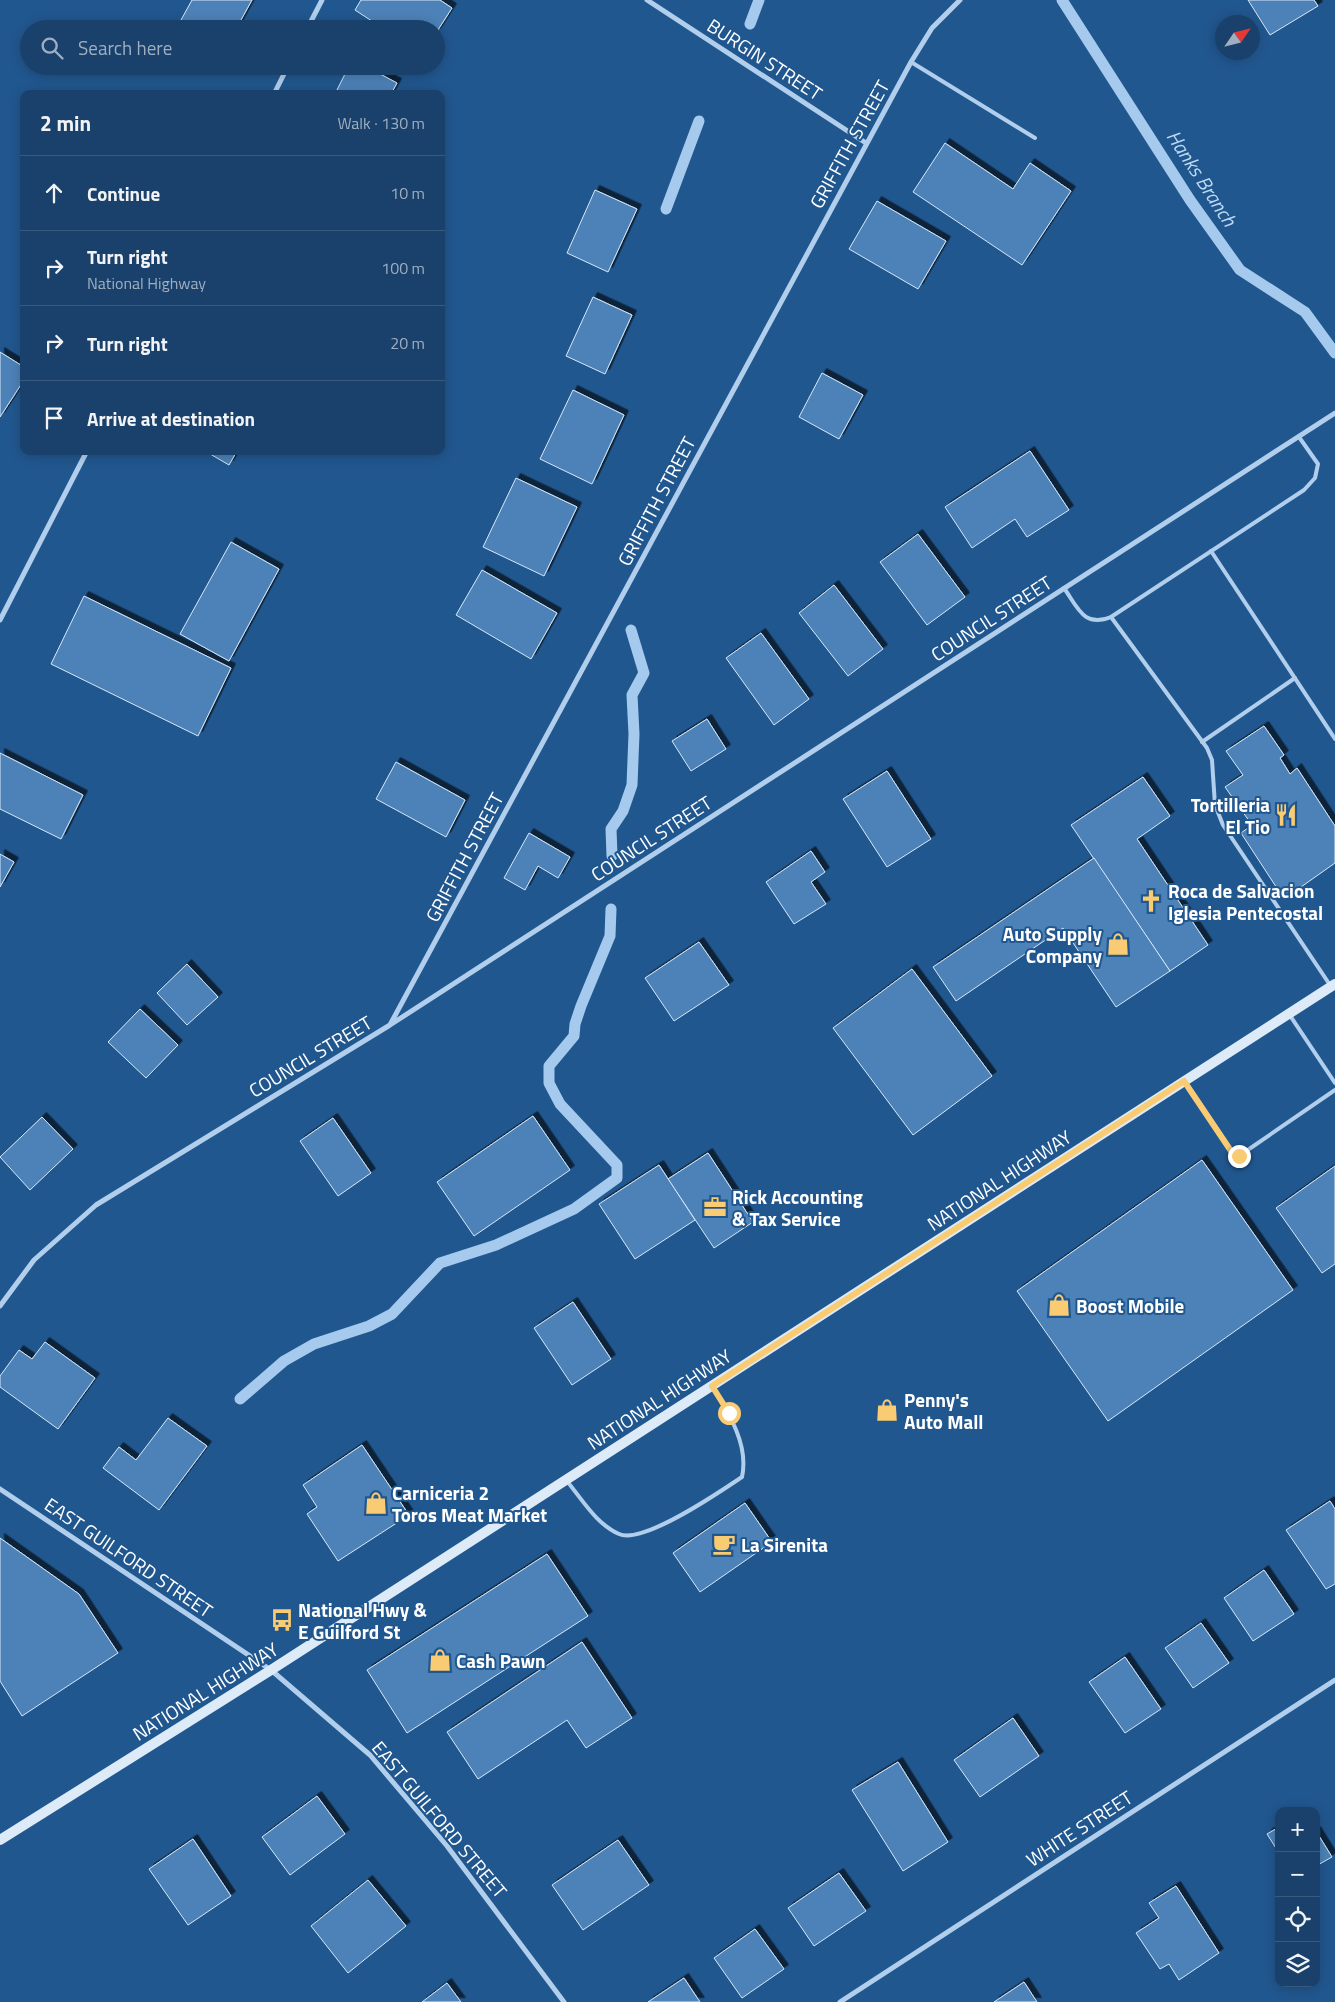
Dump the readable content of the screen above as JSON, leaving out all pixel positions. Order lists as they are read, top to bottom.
{
  "streets": {
    "main road": ["NATIONAL HIGHWAY"],
    "street": [
      "BURGIN STREET",
      "GRIFFITH STREET",
      "COUNCIL STREET",
      "EAST GUILFORD STREET",
      "WHITE STREET"
    ]
  },
  "crossings": [
    ["BURGIN STREET", "GRIFFITH STREET"],
    ["GRIFFITH STREET", "COUNCIL STREET"],
    ["NATIONAL HIGHWAY", "EAST GUILFORD STREET"]
  ],
  "water": ["Hanks Branch"],
  "places": {
    "restaurant": ["Tortilleria El Tio"],
    "church": ["Roca de Salvacion Iglesia Pentecostal"],
    "shop": [
      "Auto Supply Company",
      "Boost Mobile",
      "Penny's Auto Mall",
      "Carniceria 2 Toros Meat Market",
      "Cash Pawn"
    ],
    "office": ["Rick Accounting & Tax Service"],
    "cafe": ["La Sirenita"],
    "bus stop": ["National Hwy & E Guilford St"]
  },
  "north": "top right",
  "page": {
    "search": "Search here",
    "heading": ["2 min", "Walk · 130 m"],
    "list": [
      ["Continue", "10 m"],
      ["Turn right", "National Highway", "100 m"],
      ["Turn right", "20 m"],
      "Arrive at destination"
    ],
    "map_buttons": ["+", "−"]
  }
}
